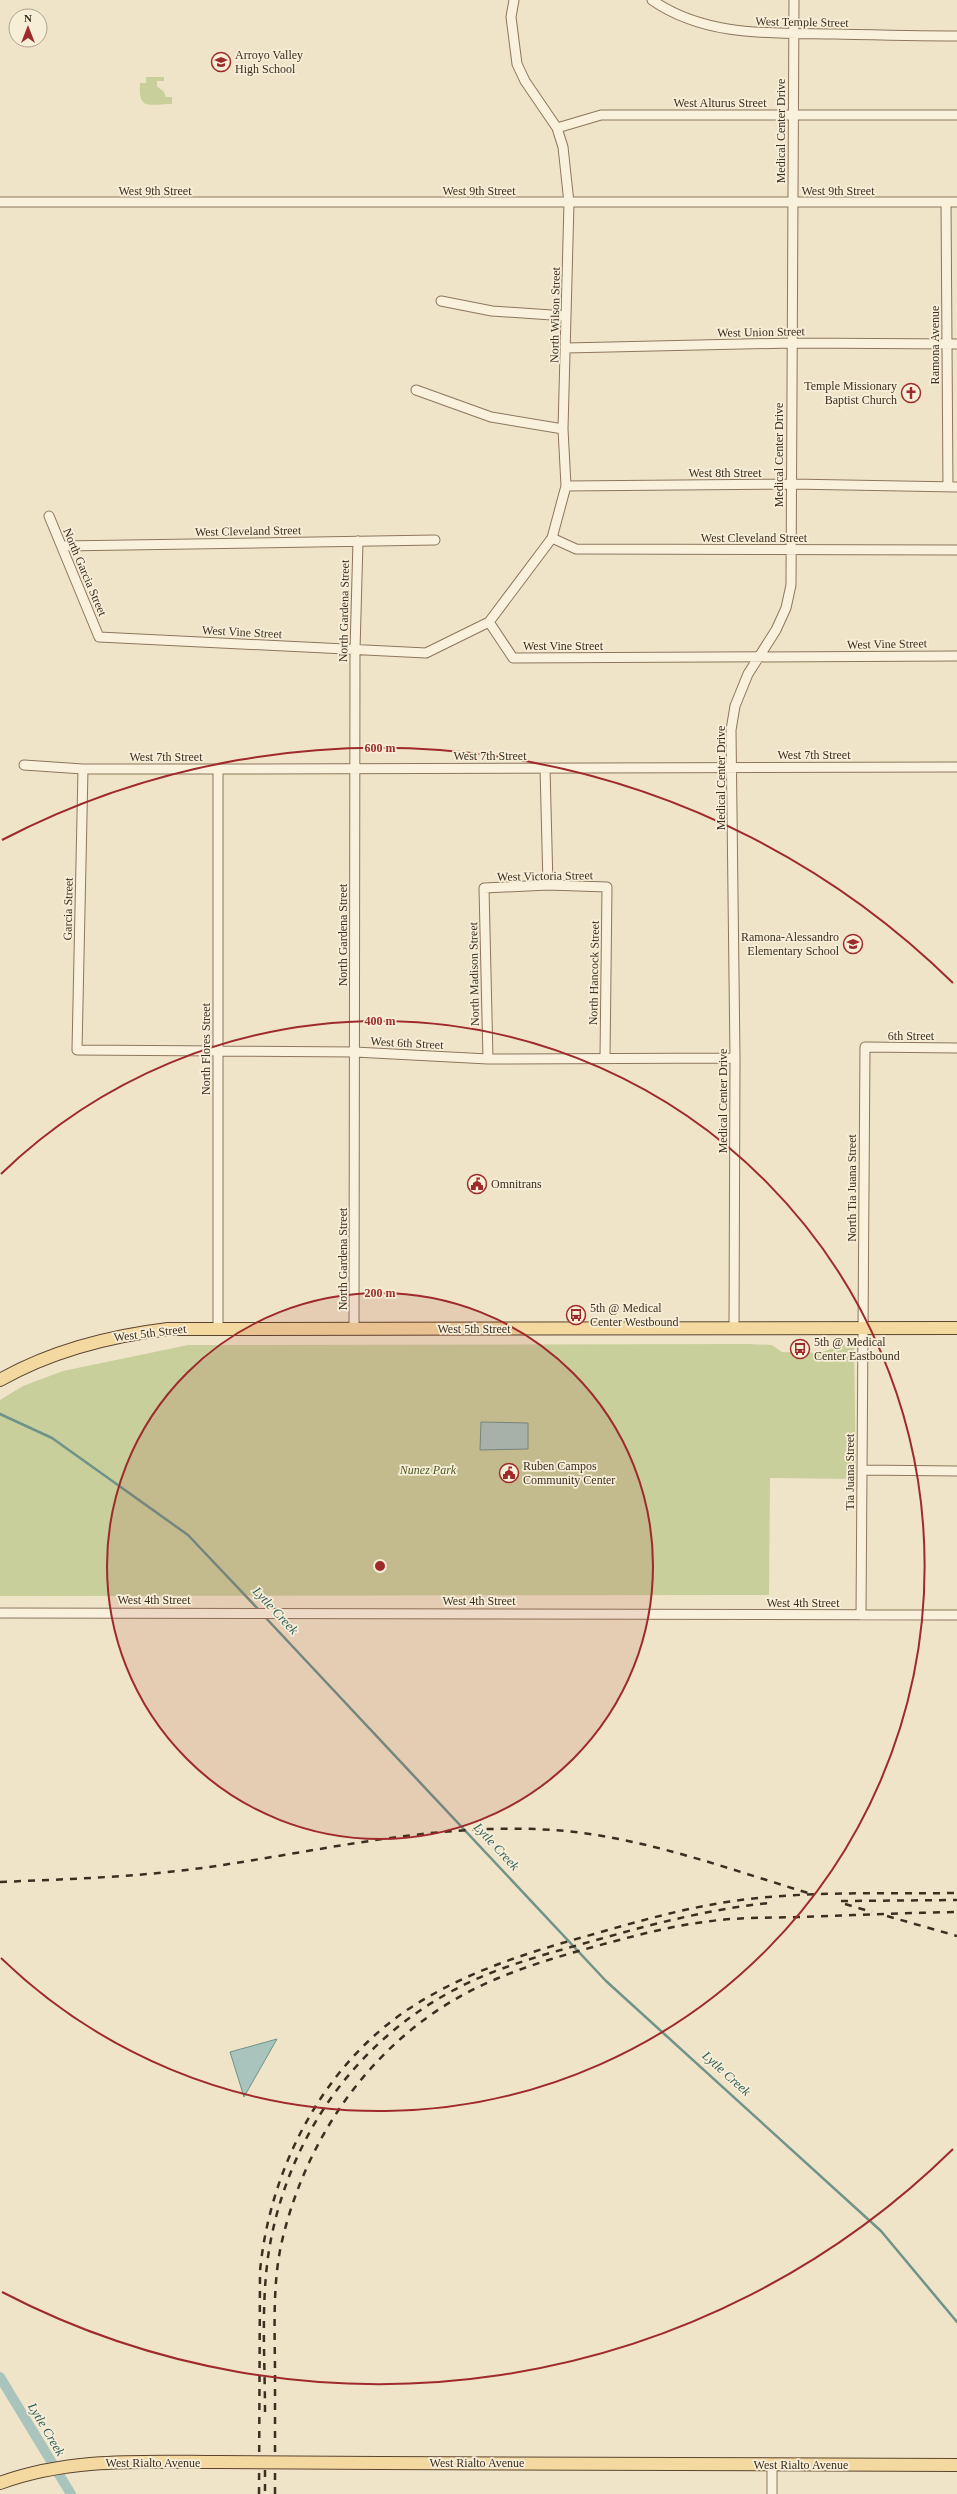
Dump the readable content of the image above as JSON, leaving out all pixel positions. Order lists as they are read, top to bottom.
{
  "streets": {
    "main road": ["West 5th Street", "West Rialto Avenue"],
    "street": [
      "West Temple Street",
      "West Alturus Street",
      "Medical Center Drive",
      "West 9th Street",
      "North Wilson Street",
      "West Union Street",
      "Ramona Avenue",
      "West 8th Street",
      "West Cleveland Street",
      "North Garcia Street",
      "North Gardena Street",
      "West Vine Street",
      "West 7th Street",
      "West Victoria Street",
      "Garcia Street",
      "North Hancock Street",
      "North Madison Street",
      "6th Street",
      "West 6th Street",
      "North Flores Street",
      "North Tia Juana Street",
      "Tia Juana Street",
      "West 4th Street"
    ]
  },
  "crossings": [
    ["West Temple Street", "Medical Center Drive"],
    ["West Alturus Street", "Medical Center Drive"],
    ["West Alturus Street", "North Wilson Street"],
    ["Medical Center Drive", "West 9th Street"],
    ["Medical Center Drive", "West Union Street"],
    ["Medical Center Drive", "West 8th Street"],
    ["Medical Center Drive", "West Cleveland Street"],
    ["Medical Center Drive", "West Vine Street"],
    ["Medical Center Drive", "West 7th Street"],
    ["Medical Center Drive", "West 6th Street"],
    ["Medical Center Drive", "West 5th Street"],
    ["West 9th Street", "North Wilson Street"],
    ["West 9th Street", "Ramona Avenue"],
    ["North Wilson Street", "West Union Street"],
    ["North Wilson Street", "West 8th Street"],
    ["North Wilson Street", "West Cleveland Street"],
    ["North Wilson Street", "West Vine Street"],
    ["West Union Street", "Ramona Avenue"],
    ["Ramona Avenue", "West 8th Street"],
    ["West Cleveland Street", "North Garcia Street"],
    ["West Cleveland Street", "North Gardena Street"],
    ["North Garcia Street", "West Vine Street"],
    ["North Gardena Street", "West Vine Street"],
    ["North Gardena Street", "West 7th Street"],
    ["North Gardena Street", "West 6th Street"],
    ["North Gardena Street", "West 5th Street"],
    ["West 7th Street", "Garcia Street"],
    ["West 7th Street", "North Flores Street"],
    ["West Victoria Street", "North Hancock Street"],
    ["West Victoria Street", "North Madison Street"],
    ["Garcia Street", "West 6th Street"],
    ["North Hancock Street", "West 6th Street"],
    ["North Madison Street", "West 6th Street"],
    ["6th Street", "North Tia Juana Street"],
    ["West 6th Street", "North Flores Street"],
    ["North Flores Street", "West 5th Street"],
    ["North Tia Juana Street", "West 5th Street"],
    ["North Tia Juana Street", "Tia Juana Street"],
    ["West 5th Street", "Tia Juana Street"],
    ["Tia Juana Street", "West 4th Street"]
  ],
  "water": ["Lytle Creek"],
  "parks": ["Nunez Park"],
  "places": {
    "school or university": ["Arroyo Valley High School", "Ramona-Alessandro Elementary School"],
    "church": ["Temple Missionary Baptist Church"],
    "public building": ["Omnitrans", "Ruben Campos Community Center"],
    "bus stop": ["5th @ Medical Center Westbound", "5th @ Medical Center Eastbound"]
  },
  "north": "top",
  "rings": ["600 m", "400 m", "200 m"]
}
